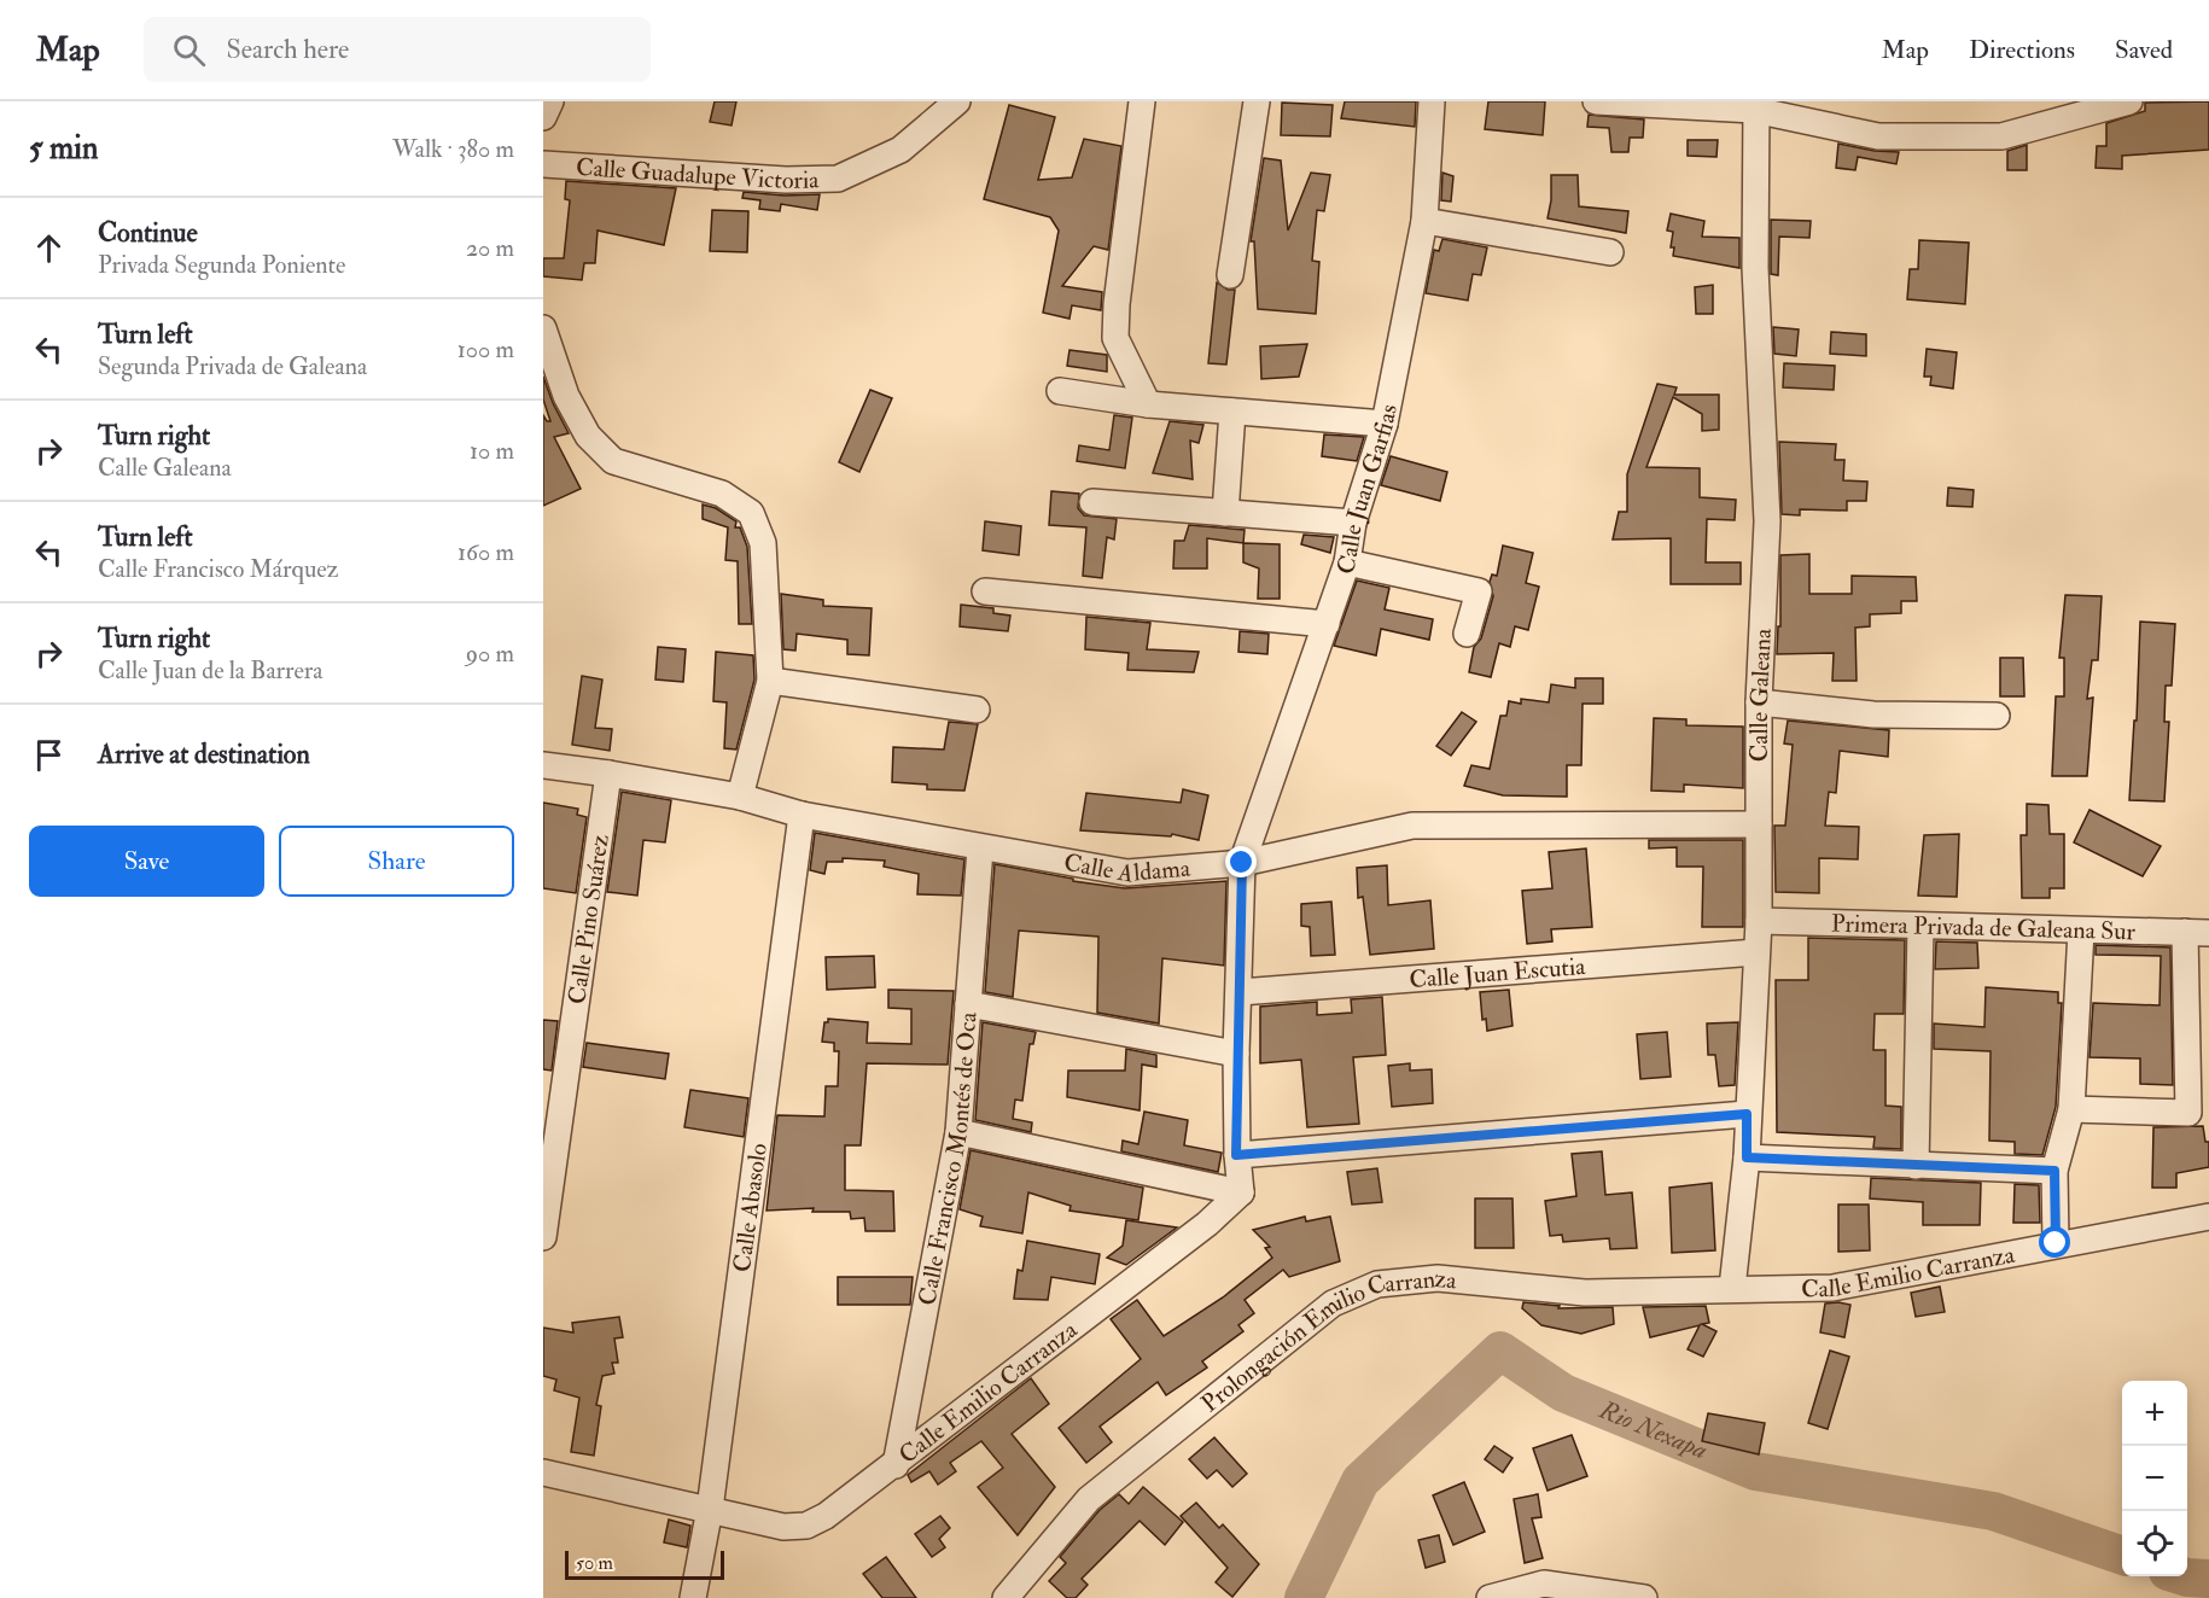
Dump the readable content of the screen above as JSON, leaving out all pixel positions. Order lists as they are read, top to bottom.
{
  "streets": {
    "street": [
      "Calle Guadalupe Victoria",
      "Calle Juan Garfias",
      "Calle Galeana",
      "Calle Aldama",
      "Calle Pino Suárez",
      "Primera Privada de Galeana Sur",
      "Calle Juan Escutia",
      "Calle Francisco Montés de Oca",
      "Calle Abasolo",
      "Calle Emilio Carranza",
      "Prolongación Emilio Carranza"
    ]
  },
  "crossings": [
    ["Calle Juan Garfias", "Calle Aldama"],
    ["Calle Juan Garfias", "Calle Juan Escutia"],
    ["Calle Juan Garfias", "Calle Emilio Carranza"],
    ["Calle Galeana", "Calle Aldama"],
    ["Calle Galeana", "Primera Privada de Galeana Sur"],
    ["Calle Galeana", "Calle Juan Escutia"],
    ["Calle Galeana", "Calle Emilio Carranza"],
    ["Calle Galeana", "Prolongación Emilio Carranza"],
    ["Calle Aldama", "Calle Pino Suárez"],
    ["Calle Aldama", "Calle Francisco Montés de Oca"],
    ["Calle Aldama", "Calle Abasolo"],
    ["Calle Francisco Montés de Oca", "Calle Emilio Carranza"],
    ["Calle Abasolo", "Calle Emilio Carranza"],
    ["Calle Emilio Carranza", "Prolongación Emilio Carranza"]
  ],
  "water": ["Rio Nexapa"],
  "scale_bar": "50 m",
  "page": {
    "header": "Map",
    "search": "Search here",
    "nav": ["Map", "Directions", "Saved"],
    "heading": ["5 min", "Walk · 380 m"],
    "list": [
      ["Continue", "Privada Segunda Poniente", "20 m"],
      ["Turn left", "Segunda Privada de Galeana", "100 m"],
      ["Turn right", "Calle Galeana", "10 m"],
      ["Turn left", "Calle Francisco Márquez", "160 m"],
      ["Turn right", "Calle Juan de la Barrera", "90 m"],
      "Arrive at destination"
    ],
    "buttons": ["Save", "Share"],
    "map_buttons": ["+", "−"],
    "scale": "50 m"
  }
}
